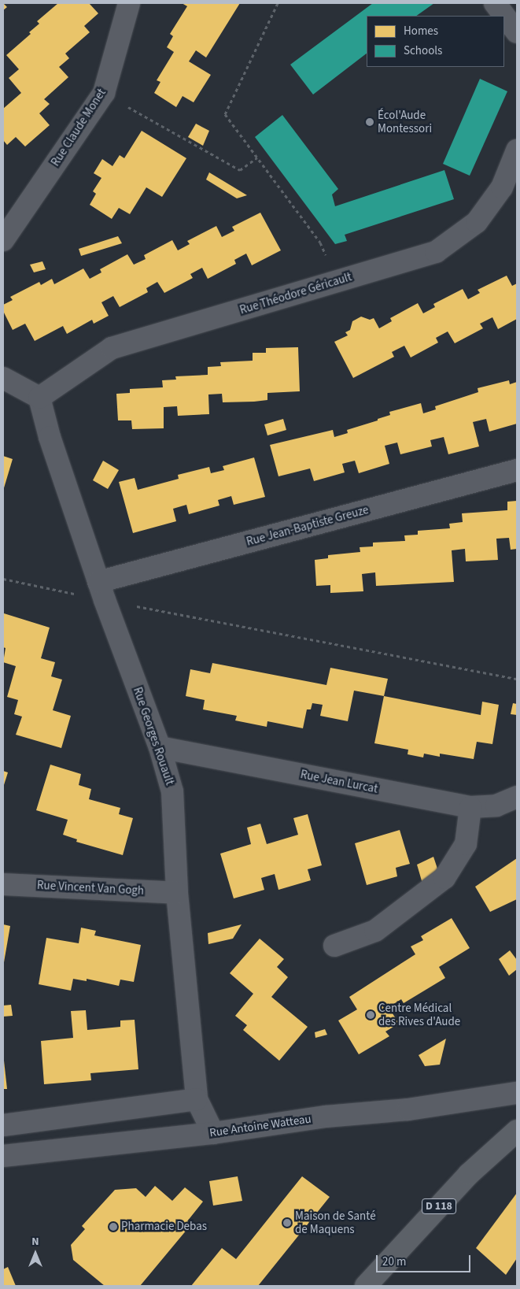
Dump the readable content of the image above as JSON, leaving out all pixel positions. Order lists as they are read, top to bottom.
{
  "streets": {
    "main road": ["D 118"],
    "street": [
      "Rue Claude Monet",
      "Rue Théodore Géricault",
      "Rue Jean-Baptiste Greuze",
      "Rue Georges Rouault",
      "Rue Jean Lurcat",
      "Rue Vincent Van Gogh",
      "Rue Antoine Watteau"
    ]
  },
  "crossings": [
    ["Rue Théodore Géricault", "Rue Georges Rouault"],
    ["Rue Jean-Baptiste Greuze", "Rue Georges Rouault"],
    ["Rue Georges Rouault", "Rue Jean Lurcat"],
    ["Rue Georges Rouault", "Rue Vincent Van Gogh"],
    ["Rue Georges Rouault", "Rue Antoine Watteau"]
  ],
  "places": [
    "Écol'Aude Montessori",
    "Centre Médical des Rives d'Aude",
    "Maison de Santé de Maquens",
    "Pharmacie Debas"
  ],
  "legend": ["Homes", "Schools"],
  "scale_bar": "20 m",
  "north": "top"
}
